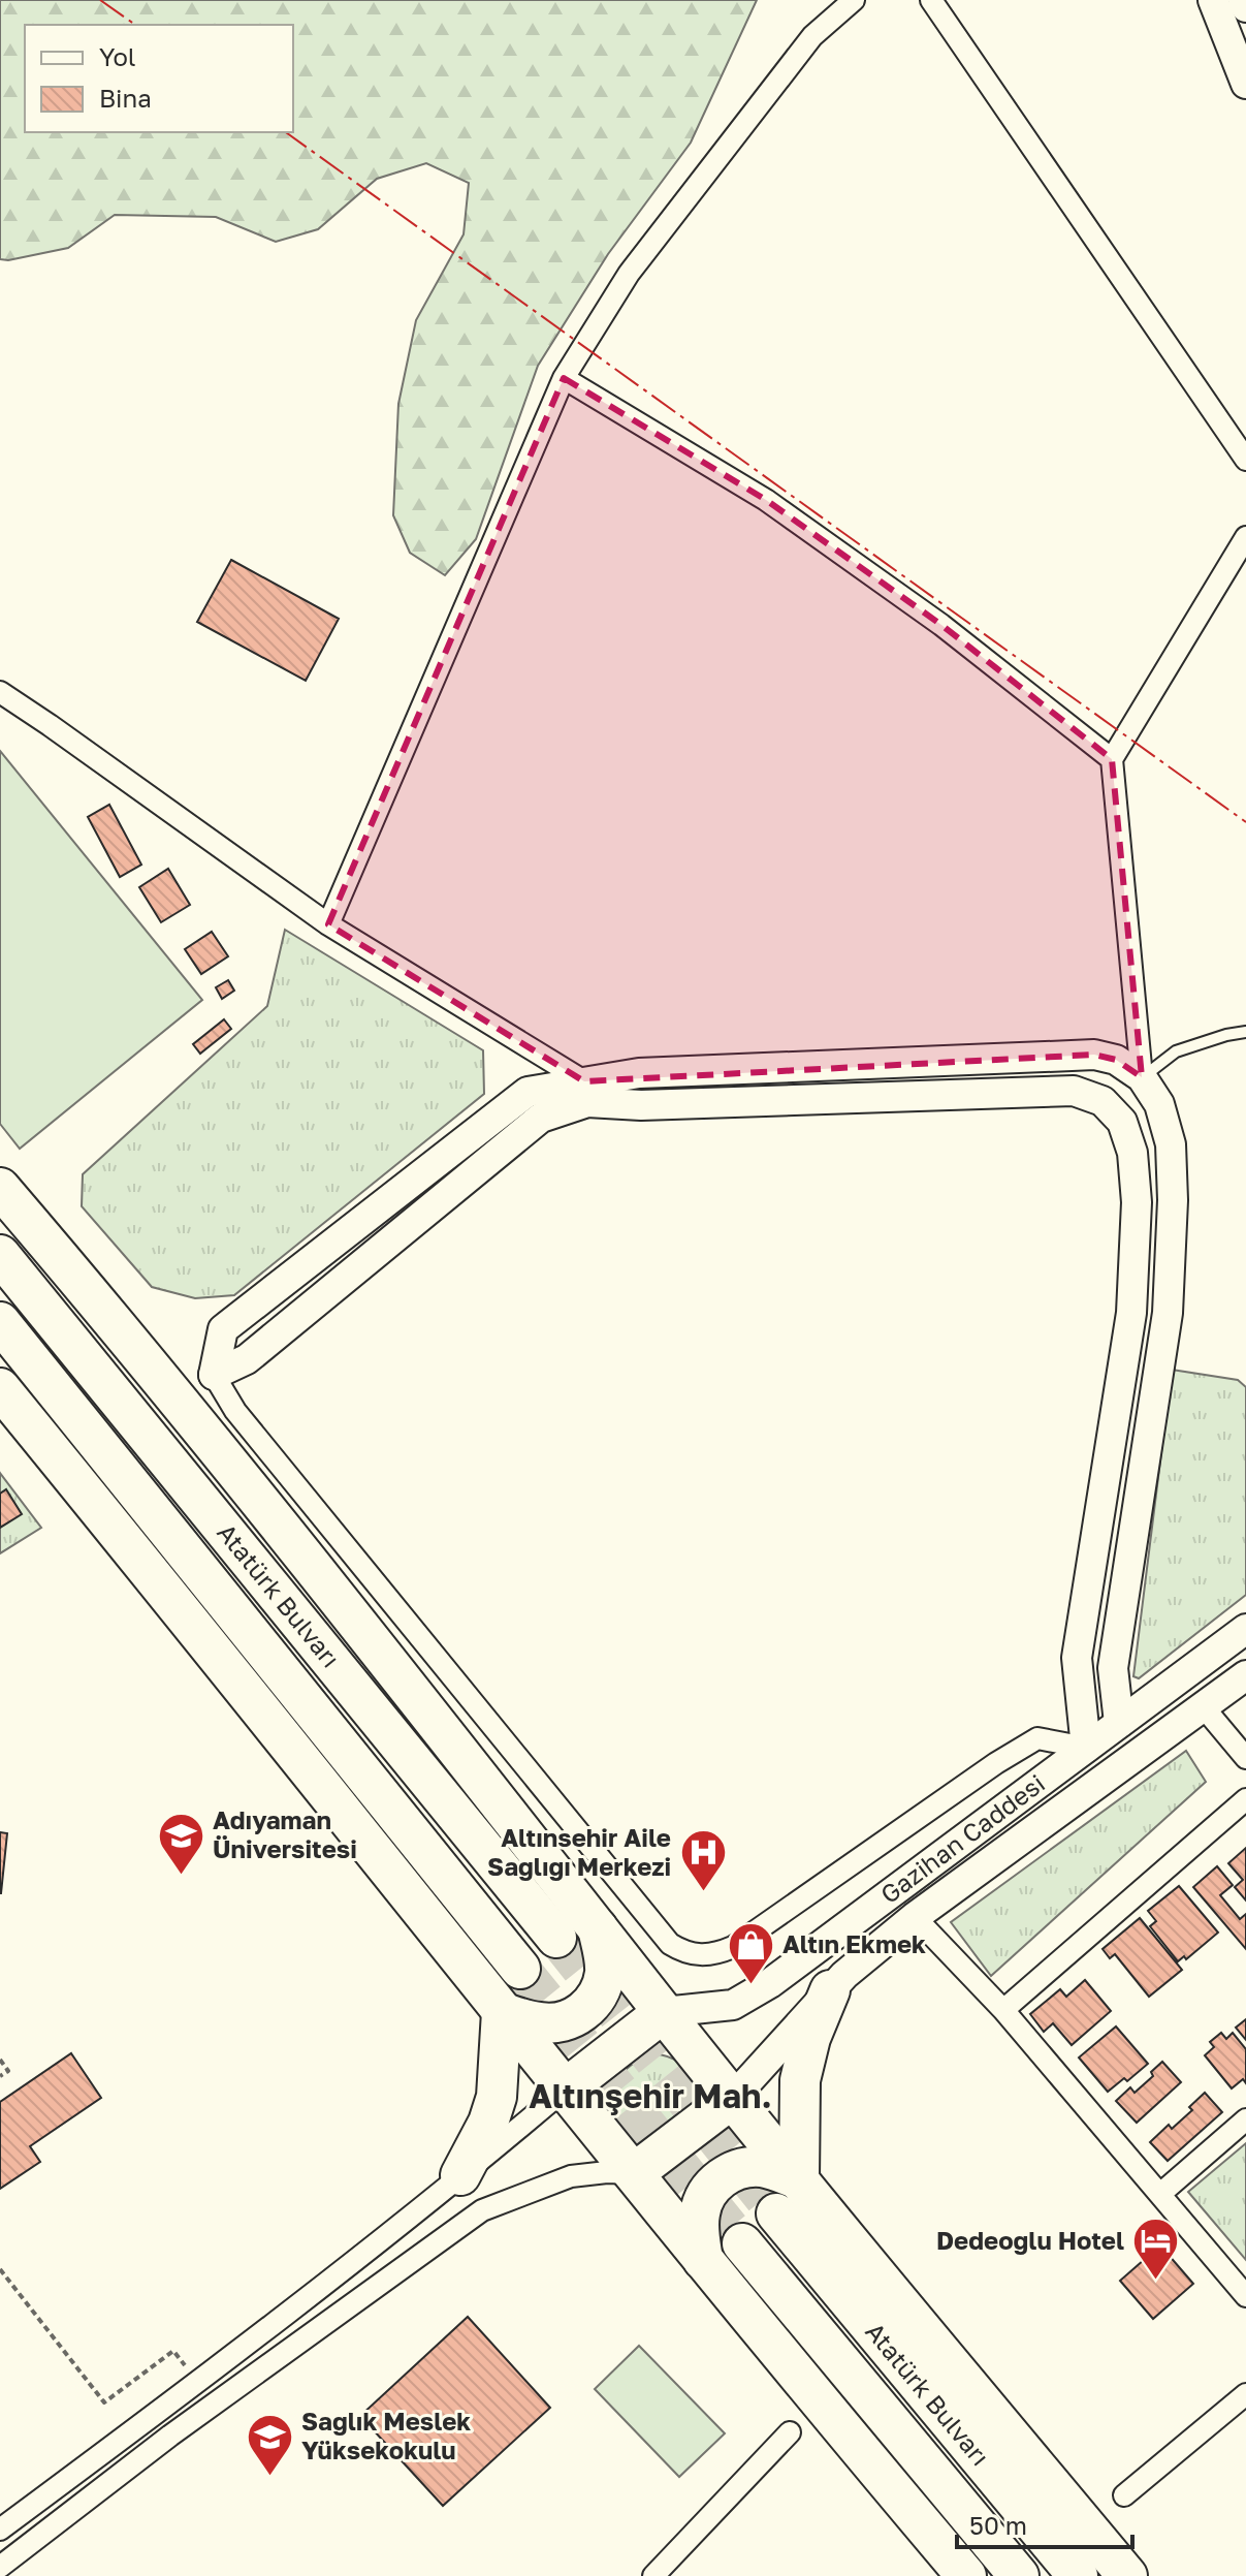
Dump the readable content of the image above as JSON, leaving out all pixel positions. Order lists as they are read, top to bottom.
{
  "streets": {
    "highway": ["Atatürk Bulvarı"],
    "street": ["Gazihan Caddesi"]
  },
  "districts": ["Altınşehir Mah."],
  "places": {
    "school or university": ["Adıyaman Üniversitesi", "Sağlık Meslek Yüksekokulu"],
    "hospital": ["Altınsehir Aile Saglıgı Merkezi"],
    "shop": ["Altın Ekmek"],
    "hotel": ["Dedeoğlu Hotel"]
  },
  "legend": ["Yol", "Bina"],
  "scale_bar": "50 m"
}
